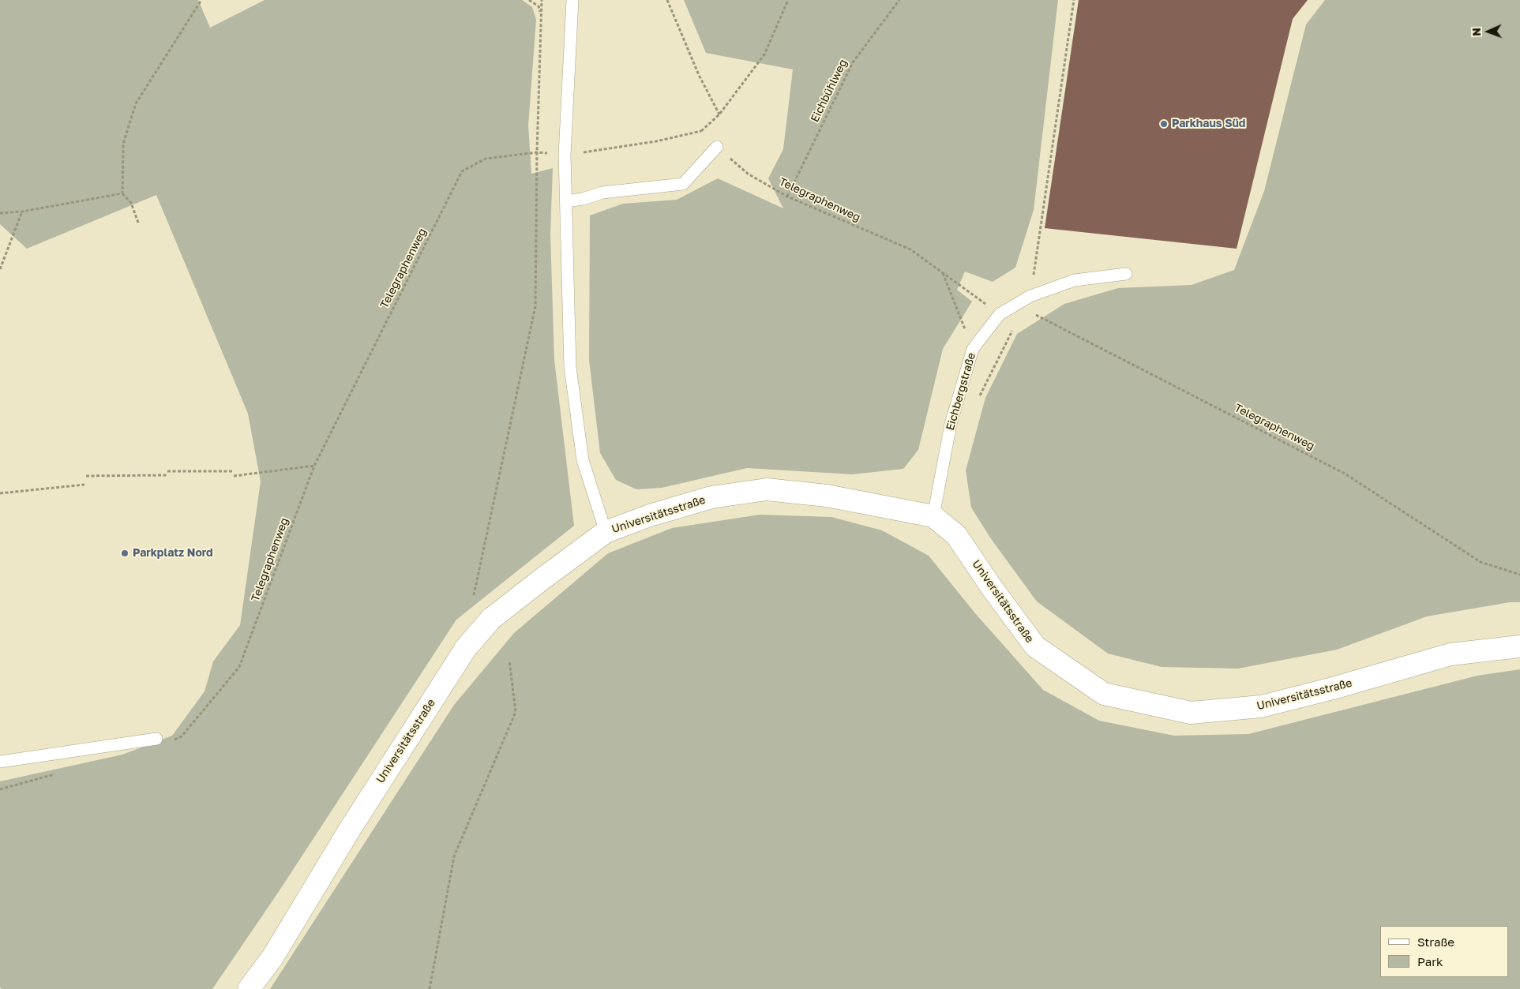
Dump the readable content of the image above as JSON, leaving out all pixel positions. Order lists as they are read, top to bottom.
{
  "streets": {
    "street": ["Universitätsstraße"],
    "lane": ["Eichbergstraße"],
    "path": ["Eichbühlweg", "Telegraphenweg"]
  },
  "crossings": [
    ["Eichbühlweg", "Telegraphenweg"],
    ["Telegraphenweg", "Eichbergstraße"],
    ["Telegraphenweg", "Universitätsstraße"],
    ["Eichbergstraße", "Universitätsstraße"]
  ],
  "places": ["Parkhaus Süd", "Parkplatz Nord"],
  "legend": ["Straße", "Park"],
  "north": "left"
}
